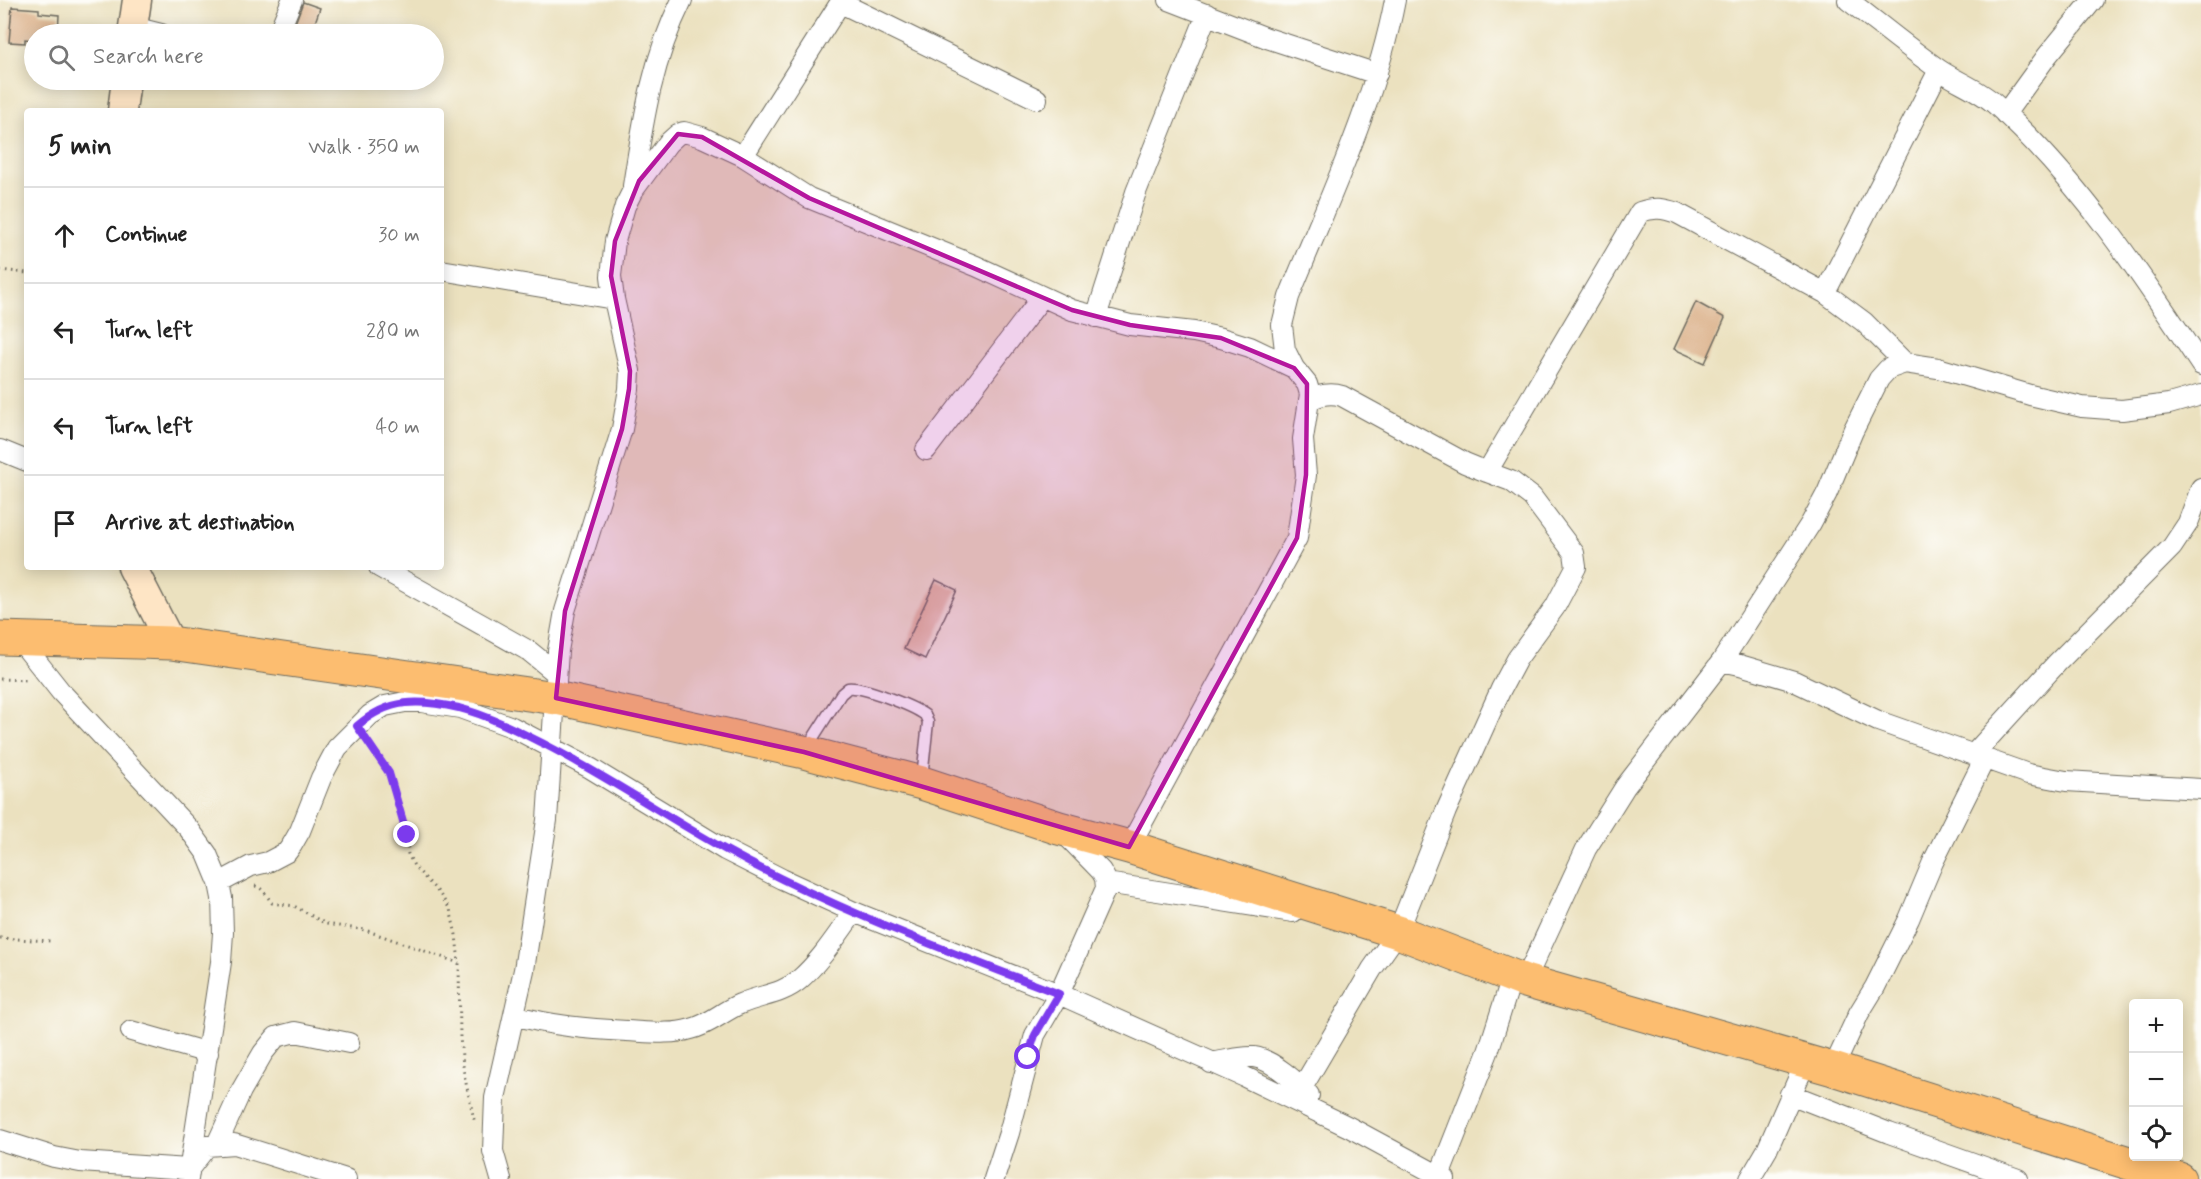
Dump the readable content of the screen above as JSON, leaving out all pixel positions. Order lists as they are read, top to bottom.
{
  "page": {
    "search": "Search here",
    "heading": ["5 min", "Walk · 350 m"],
    "list": [
      ["Continue", "30 m"],
      ["Turn left", "280 m"],
      ["Turn left", "40 m"],
      "Arrive at destination"
    ],
    "map_buttons": ["+", "−"]
  }
}
